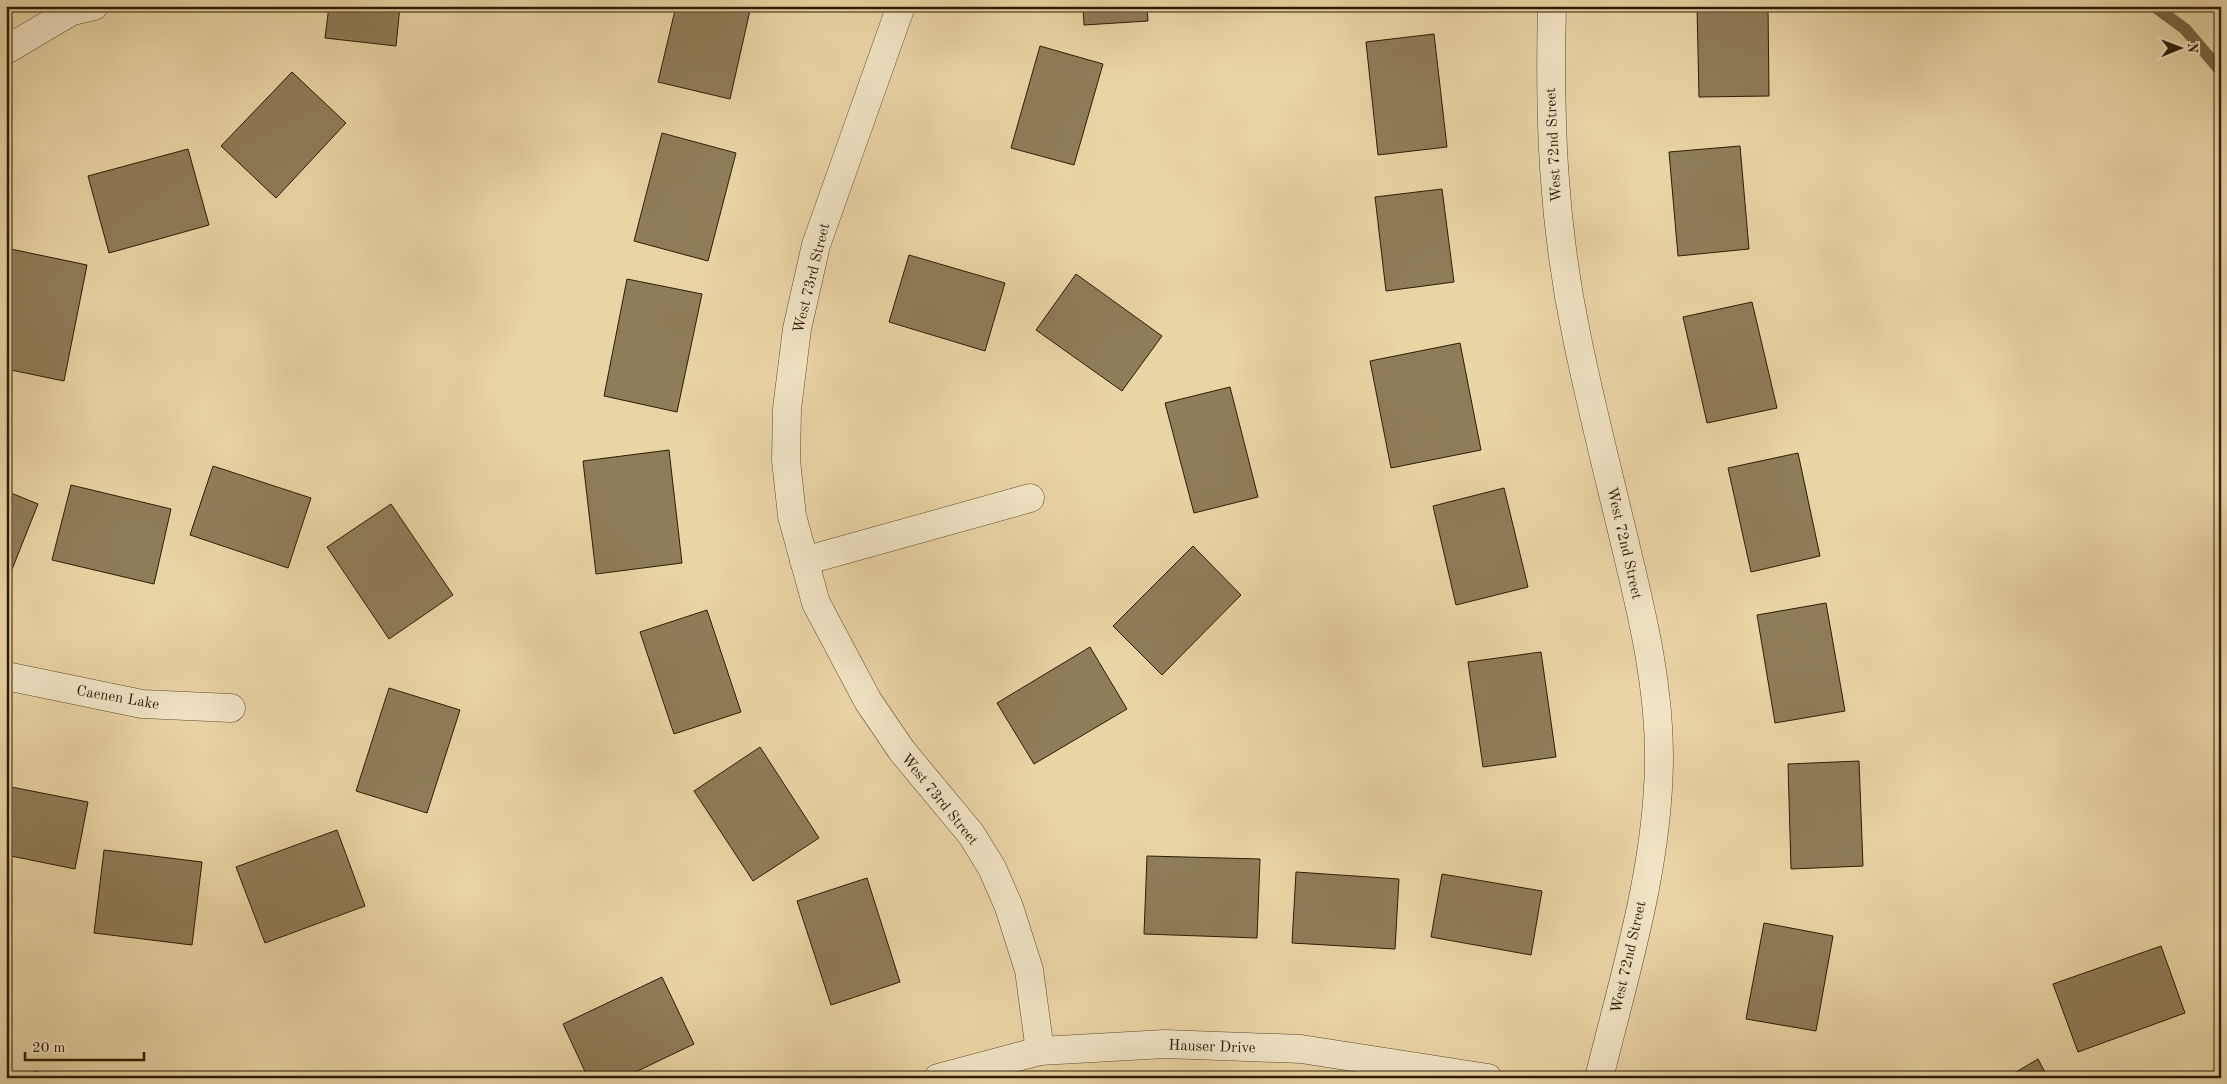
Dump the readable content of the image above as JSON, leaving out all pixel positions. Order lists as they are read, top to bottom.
{
  "streets": {
    "street": [
      "West 72nd Street",
      "West 73rd Street",
      "Caenen Lake",
      "Hauser Drive"
    ]
  },
  "crossings": [
    ["West 73rd Street", "Hauser Drive"]
  ],
  "scale_bar": "20 m",
  "north": "right"
}
